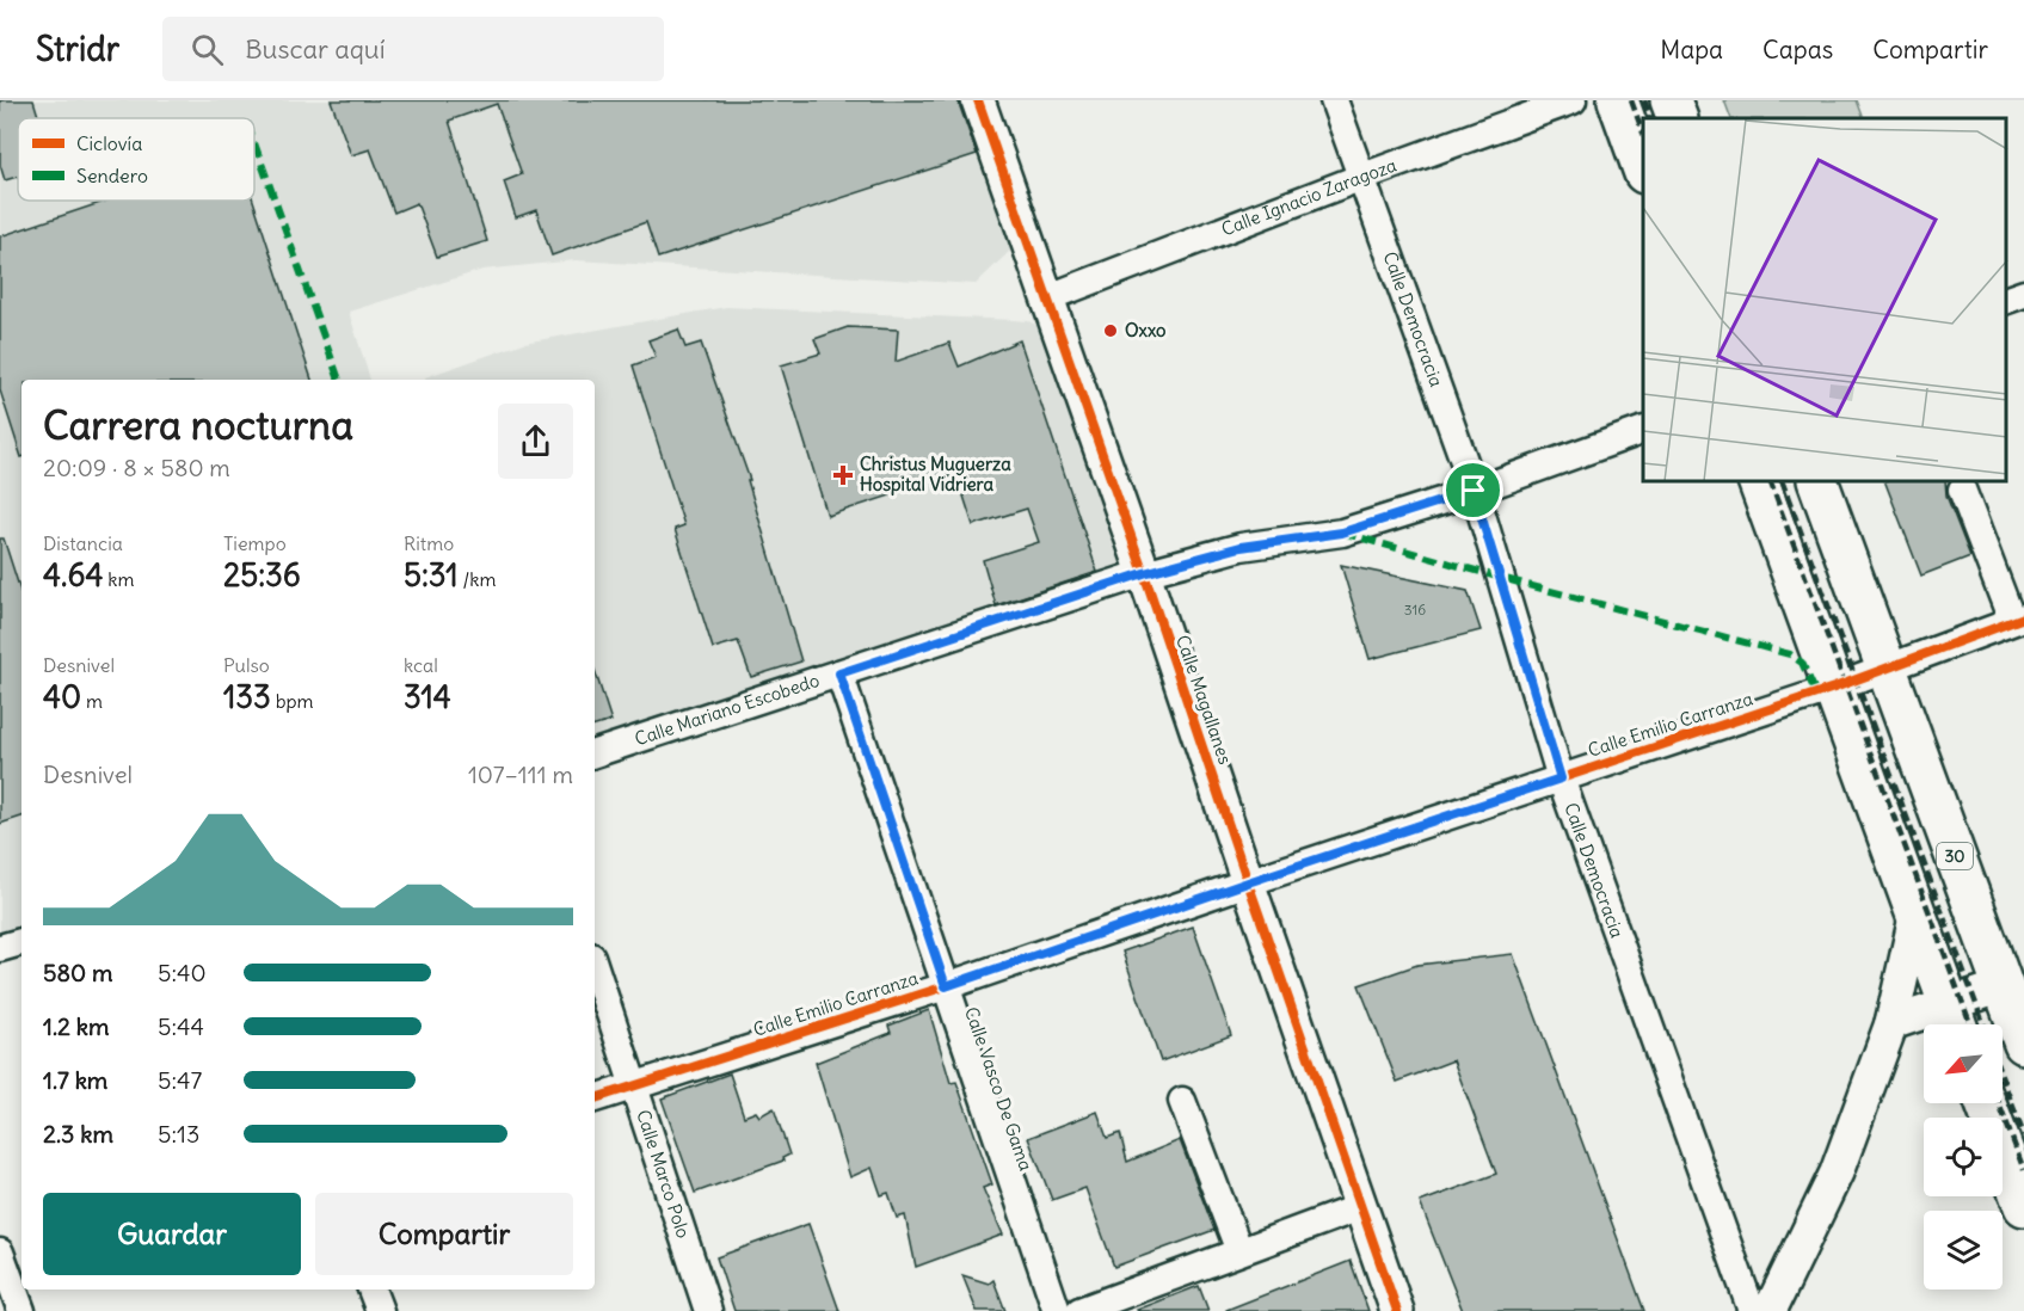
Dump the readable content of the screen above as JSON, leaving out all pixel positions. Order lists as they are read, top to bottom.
{
  "streets": {
    "main road": ["30"],
    "street": [
      "Calle Ignacio Zaragoza",
      "Calle Democracia",
      "Calle Magallanes",
      "Calle Mariano Escobedo",
      "Calle Emilio Carranza",
      "Calle Vasco De Gama",
      "Calle Marco Polo"
    ]
  },
  "crossings": [
    ["Calle Ignacio Zaragoza", "Calle Democracia"],
    ["Calle Ignacio Zaragoza", "Calle Magallanes"],
    ["Calle Democracia", "Calle Mariano Escobedo"],
    ["Calle Democracia", "Calle Emilio Carranza"],
    ["Calle Magallanes", "Calle Mariano Escobedo"],
    ["Calle Magallanes", "Calle Emilio Carranza"],
    ["Calle Mariano Escobedo", "Calle Vasco De Gama"],
    ["Calle Emilio Carranza", "30"],
    ["Calle Emilio Carranza", "Calle Vasco De Gama"],
    ["Calle Emilio Carranza", "Calle Marco Polo"]
  ],
  "places": {
    "other": ["Oxxo"],
    "health": ["Christus Muguerza Hospital Vidriera"]
  },
  "house_numbers": ["316"],
  "legend": ["Ciclovía", "Sendero"],
  "north": "bottom left",
  "page": {
    "header": "Stridr",
    "search": "Buscar aquí",
    "nav": ["Mapa", "Capas", "Compartir"],
    "heading": ["Carrera nocturna", "20:09 · 8 × 580 m"],
    "stats": [
      ["Distancia", "4.64 km"],
      ["Tiempo", "25:36"],
      ["Ritmo", "5:31 /km"],
      ["Desnivel", "40 m"],
      ["Pulso", "133 bpm"],
      ["kcal", "314"]
    ],
    "chart": ["Desnivel", "107–111 m"],
    "list": [
      {
        "name": "580 m",
        "note": "5:40"
      },
      {
        "name": "1.2 km",
        "note": "5:44"
      },
      {
        "name": "1.7 km",
        "note": "5:47"
      },
      {
        "name": "2.3 km",
        "note": "5:13"
      }
    ],
    "buttons": ["Guardar", "Compartir"]
  }
}
